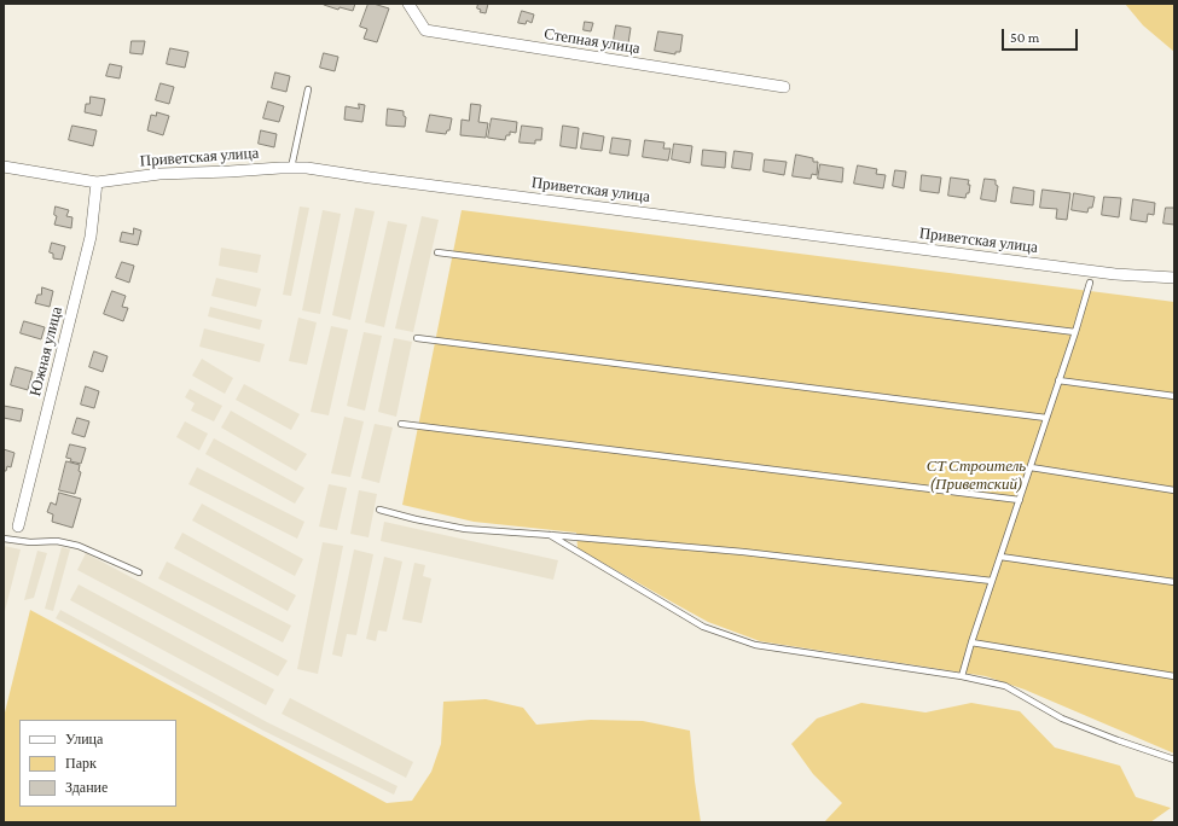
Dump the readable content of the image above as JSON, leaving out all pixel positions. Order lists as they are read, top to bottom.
{
  "streets": {
    "street": ["Степная улица", "Приветская улица", "Южная улица"]
  },
  "crossings": [
    ["Приветская улица", "Южная улица"]
  ],
  "parks": ["СТ Строитель (Приветский)"],
  "legend": ["Улица", "Парк", "Здание"],
  "scale_bar": "50 m"
}
